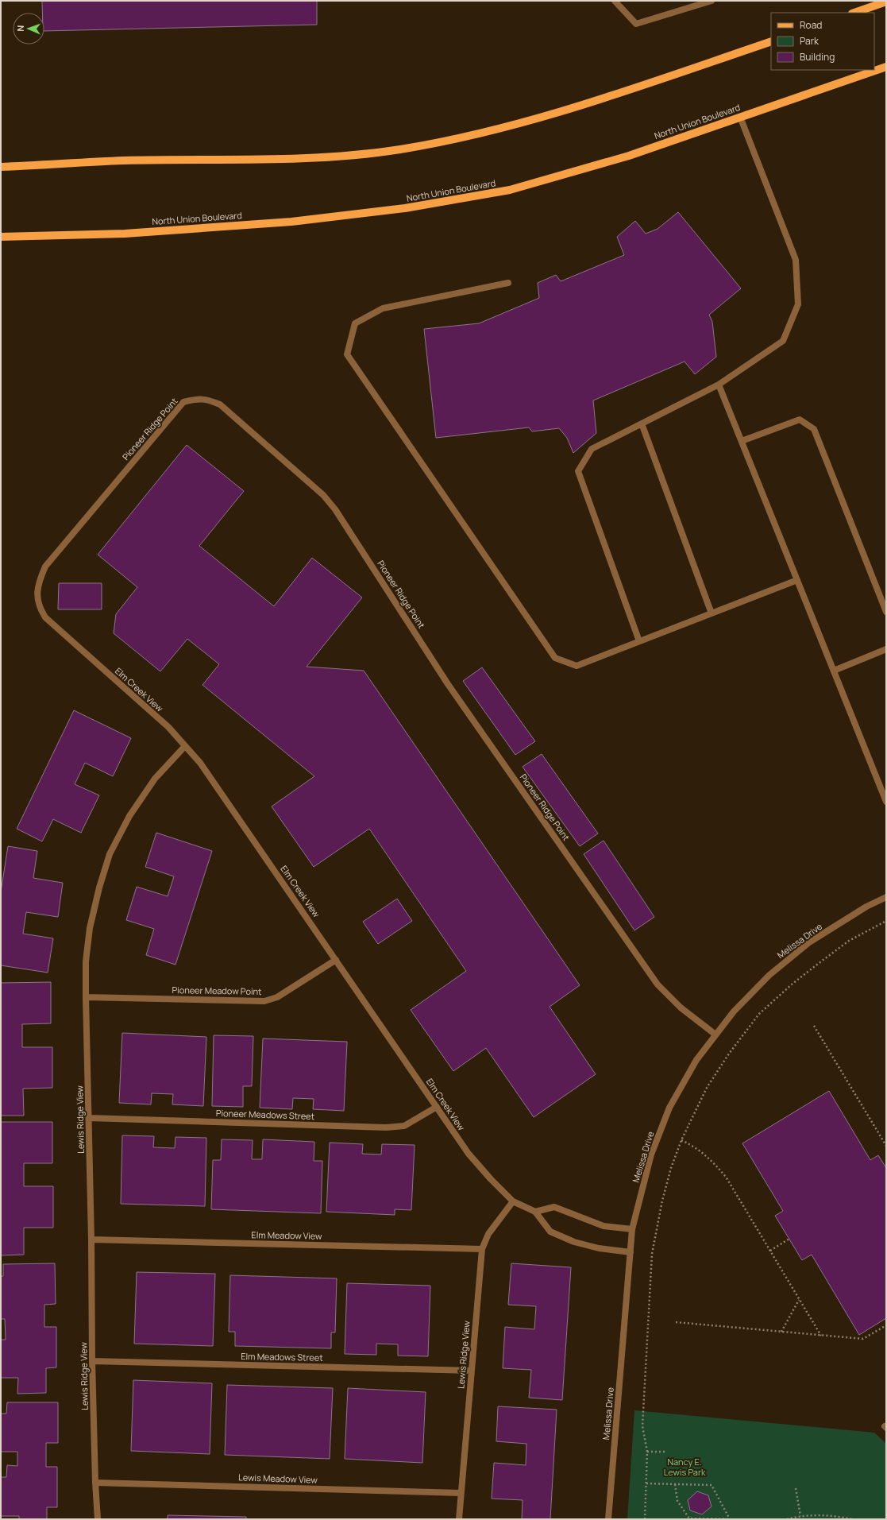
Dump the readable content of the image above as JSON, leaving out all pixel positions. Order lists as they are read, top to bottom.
{
  "streets": {
    "main road": ["North Union Boulevard"],
    "street": [
      "Pioneer Ridge Point",
      "Elm Creek View",
      "Melissa Drive",
      "Pioneer Meadow Point",
      "Pioneer Meadows Street",
      "Lewis Ridge View",
      "Elm Meadow View",
      "Elm Meadows Street",
      "Lewis Meadow View"
    ]
  },
  "crossings": [
    ["Pioneer Ridge Point", "Elm Creek View"],
    ["Pioneer Ridge Point", "Melissa Drive"],
    ["Elm Creek View", "Melissa Drive"],
    ["Elm Creek View", "Pioneer Meadow Point"],
    ["Elm Creek View", "Pioneer Meadows Street"],
    ["Elm Creek View", "Lewis Ridge View"],
    ["Pioneer Meadow Point", "Lewis Ridge View"],
    ["Pioneer Meadows Street", "Lewis Ridge View"],
    ["Lewis Ridge View", "Elm Meadow View"],
    ["Lewis Ridge View", "Elm Meadows Street"],
    ["Lewis Ridge View", "Lewis Meadow View"]
  ],
  "parks": ["Nancy E. Lewis Park"],
  "legend": ["Road", "Park", "Building"],
  "north": "left"
}
